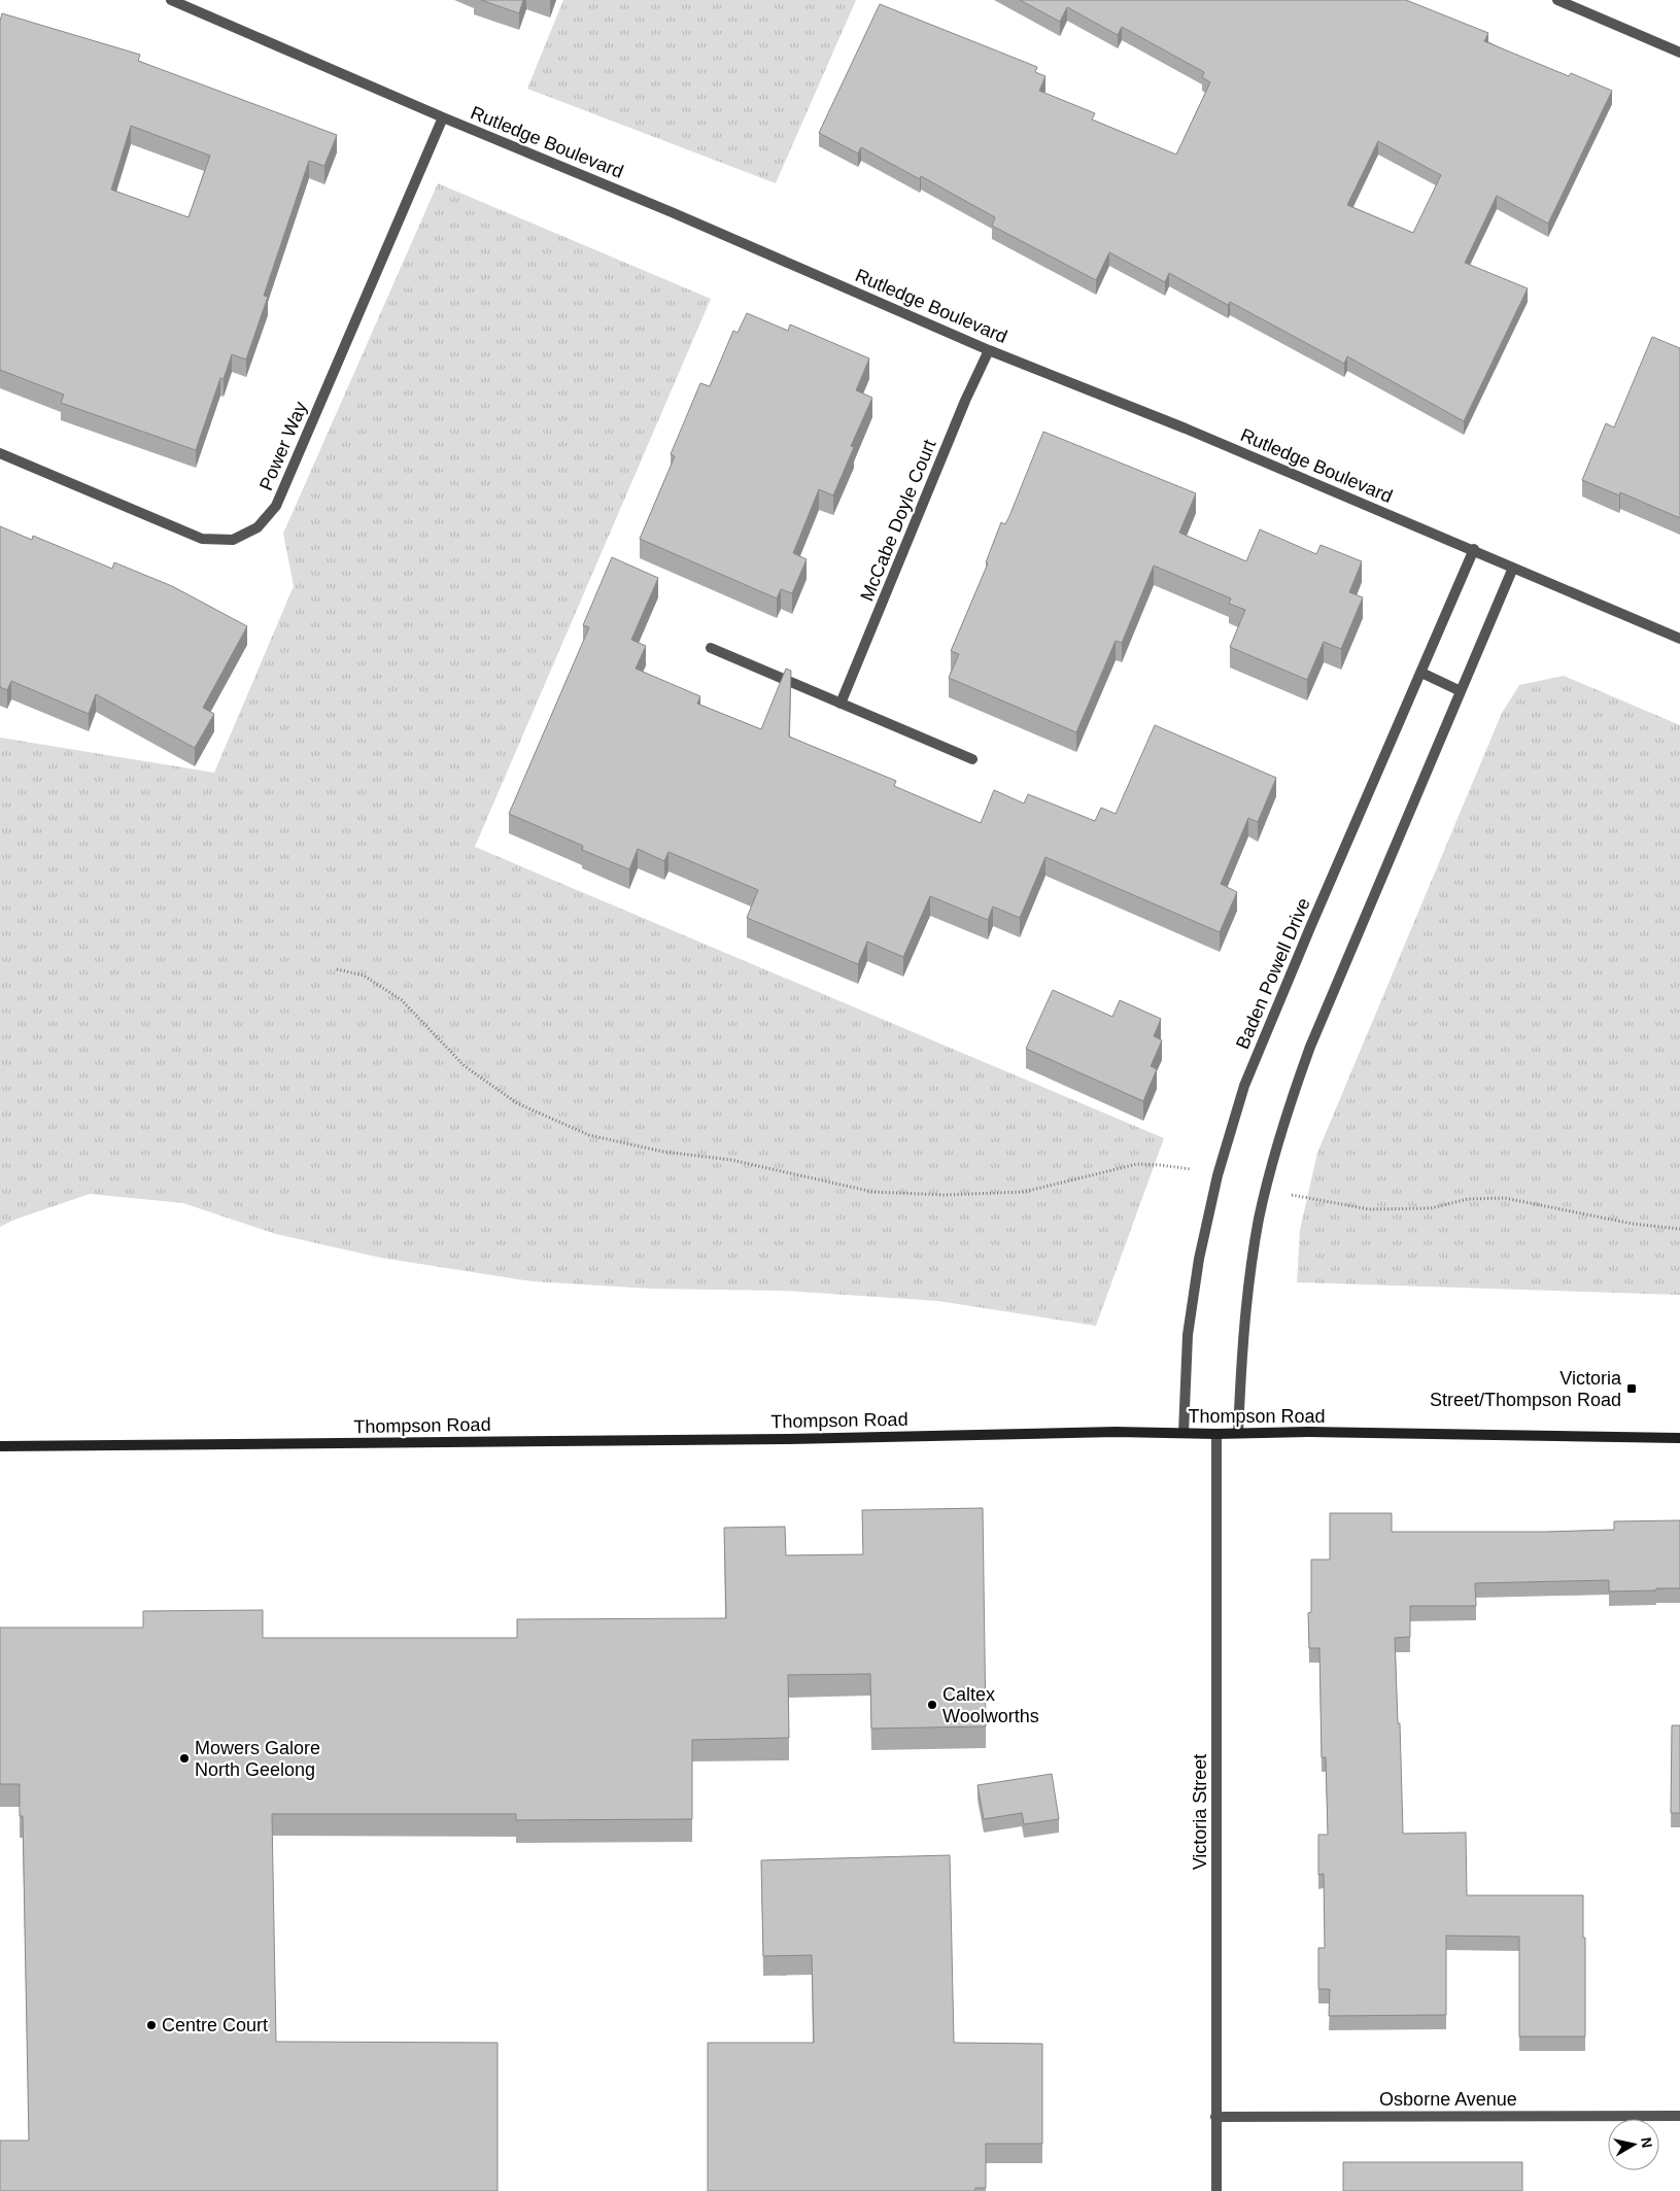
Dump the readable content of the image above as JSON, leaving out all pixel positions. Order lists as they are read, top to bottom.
{
  "streets": {
    "main road": ["Thompson Road"],
    "street": [
      "Rutledge Boulevard",
      "Power Way",
      "McCabe Doyle Court",
      "Baden Powell Drive",
      "Victoria Street",
      "Osborne Avenue"
    ]
  },
  "crossings": [
    ["Rutledge Boulevard", "Power Way"],
    ["Rutledge Boulevard", "McCabe Doyle Court"],
    ["Rutledge Boulevard", "Baden Powell Drive"],
    ["Baden Powell Drive", "Thompson Road"],
    ["Thompson Road", "Victoria Street"],
    ["Victoria Street", "Osborne Avenue"]
  ],
  "places": {
    "transit": ["Victoria Street/Thompson Road"],
    "other": ["Caltex Woolworths", "Mowers Galore North Geelong", "Centre Court"]
  },
  "north": "right"
}
